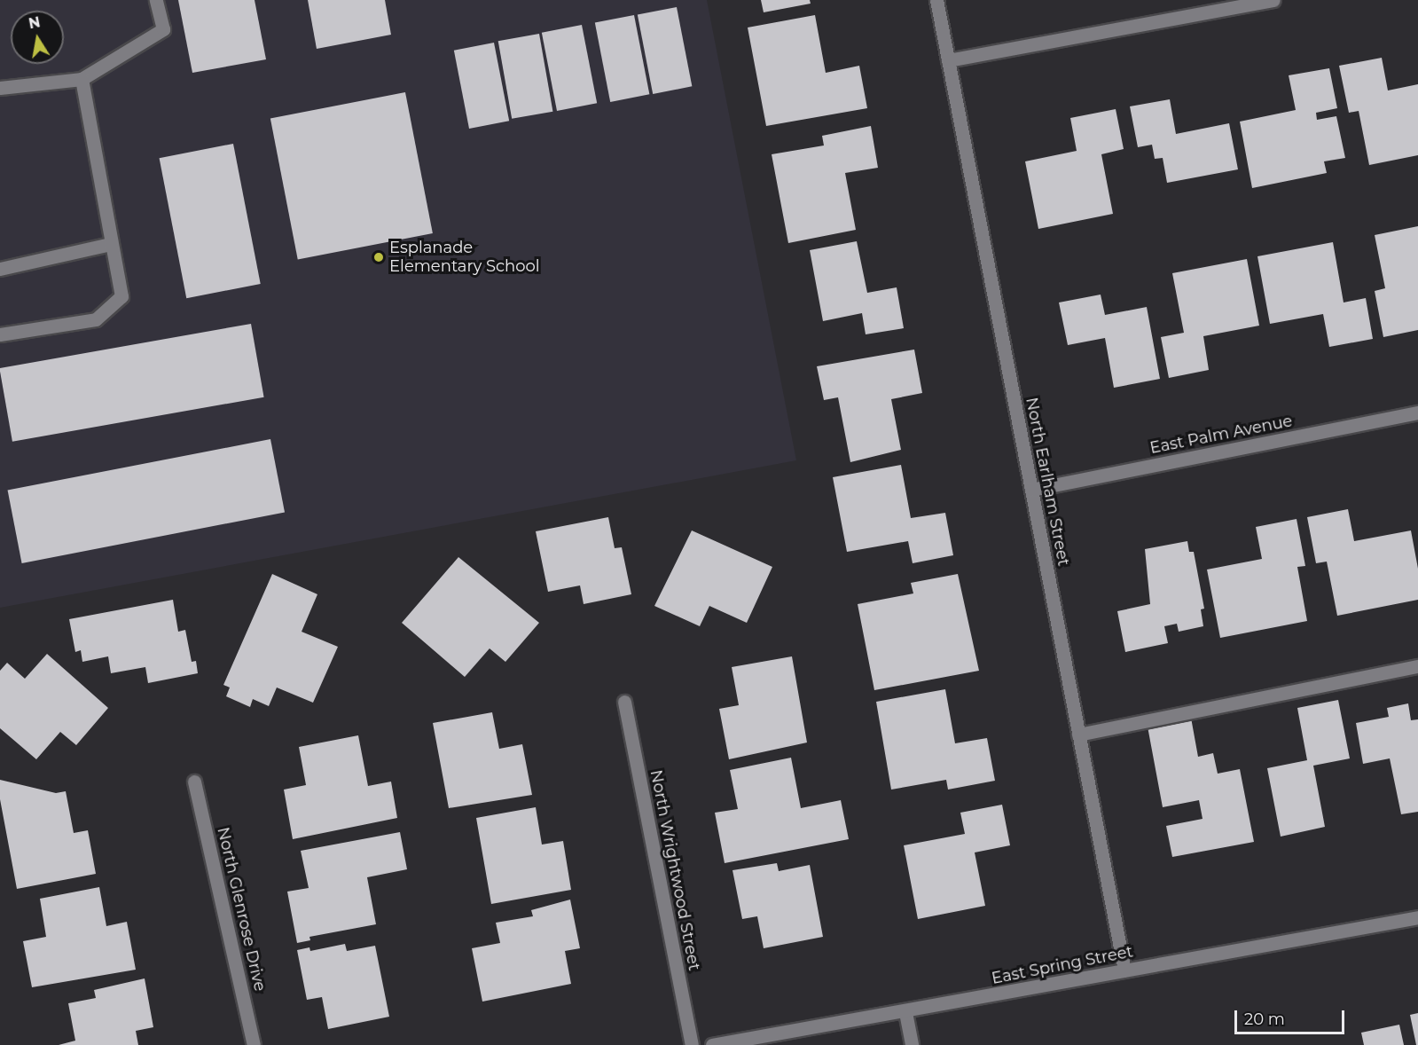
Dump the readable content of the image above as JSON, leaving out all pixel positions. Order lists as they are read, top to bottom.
{
  "streets": {
    "street": [
      "East Palm Avenue",
      "North Earlham Street",
      "North Wrightwood Street",
      "North Glenrose Drive",
      "East Spring Street"
    ]
  },
  "crossings": [
    ["East Palm Avenue", "North Earlham Street"],
    ["North Earlham Street", "East Spring Street"]
  ],
  "places": ["Esplanade Elementary School"],
  "scale_bar": "20 m",
  "north": "top"
}
